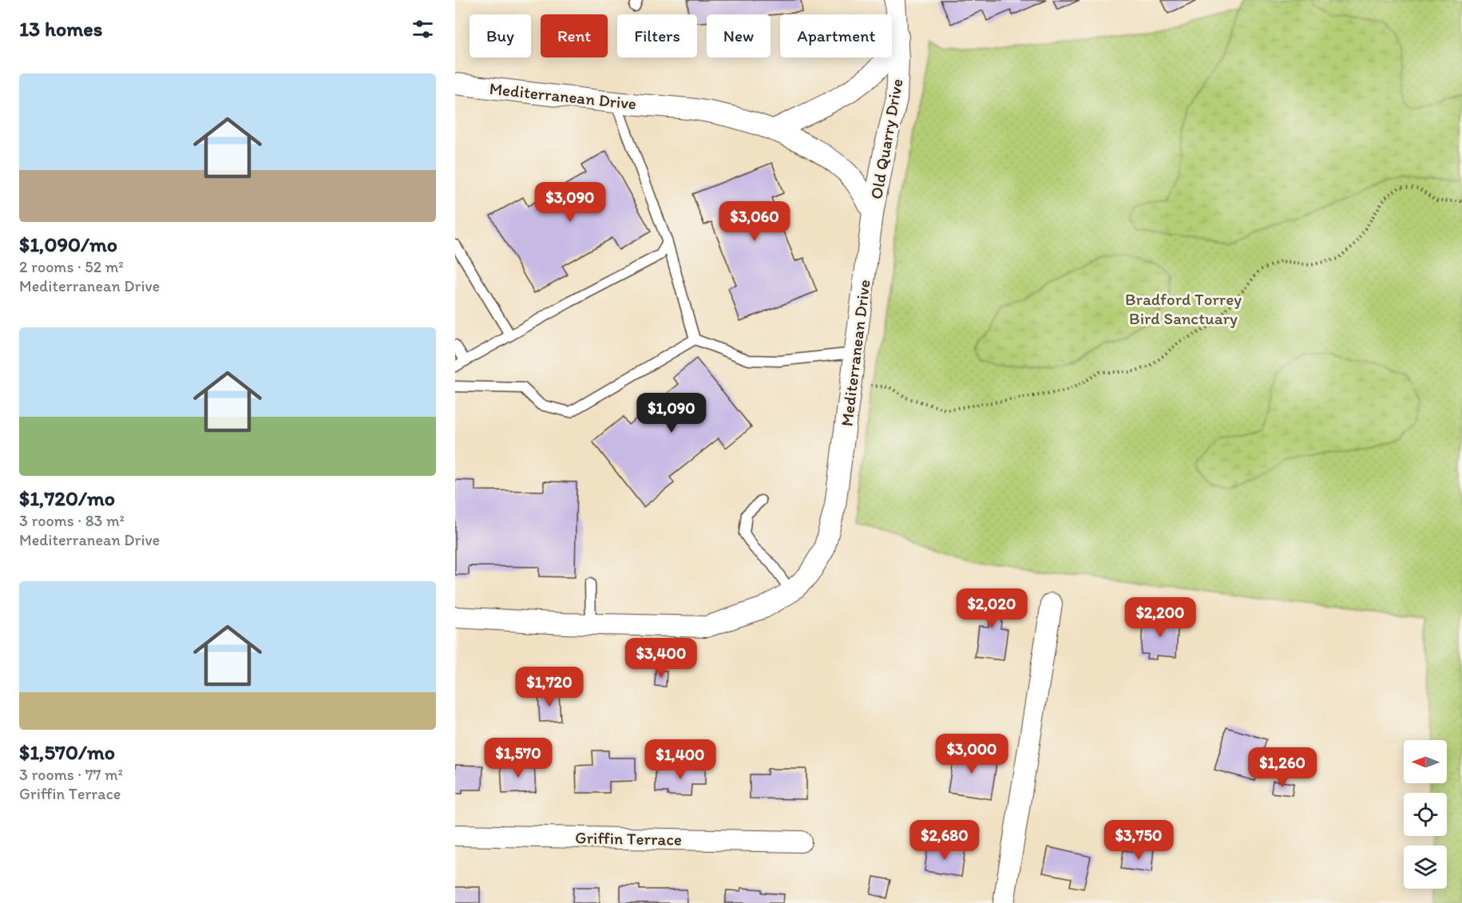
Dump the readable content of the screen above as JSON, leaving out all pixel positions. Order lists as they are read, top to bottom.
{
  "streets": {
    "street": ["Mediterranean Drive", "Old Quarry Drive", "Griffin Terrace"]
  },
  "crossings": [
    ["Mediterranean Drive", "Old Quarry Drive"]
  ],
  "parks": ["Bradford Torrey Bird Sanctuary"],
  "north": "left",
  "page": {
    "heading": "13 homes",
    "chip": [
      "Buy",
      "Rent",
      "Filters",
      "New",
      "Apartment"
    ],
    "list": [
      {
        "name": "$1,090/mo",
        "note": "2 rooms · 52 m² · Mediterranean Drive"
      },
      {
        "name": "$1,720/mo",
        "note": "3 rooms · 83 m² · Mediterranean Drive"
      },
      {
        "name": "$1,570/mo",
        "note": "3 rooms · 77 m² · Griffin Terrace"
      }
    ],
    "price": [
      "$3,090",
      "$3,060",
      "$1,090",
      "$2,020",
      "$2,200",
      "$3,400",
      "$1,720",
      "$3,000",
      "$1,570",
      "$1,400",
      "$1,260",
      "$2,680",
      "$3,750"
    ]
  }
}
